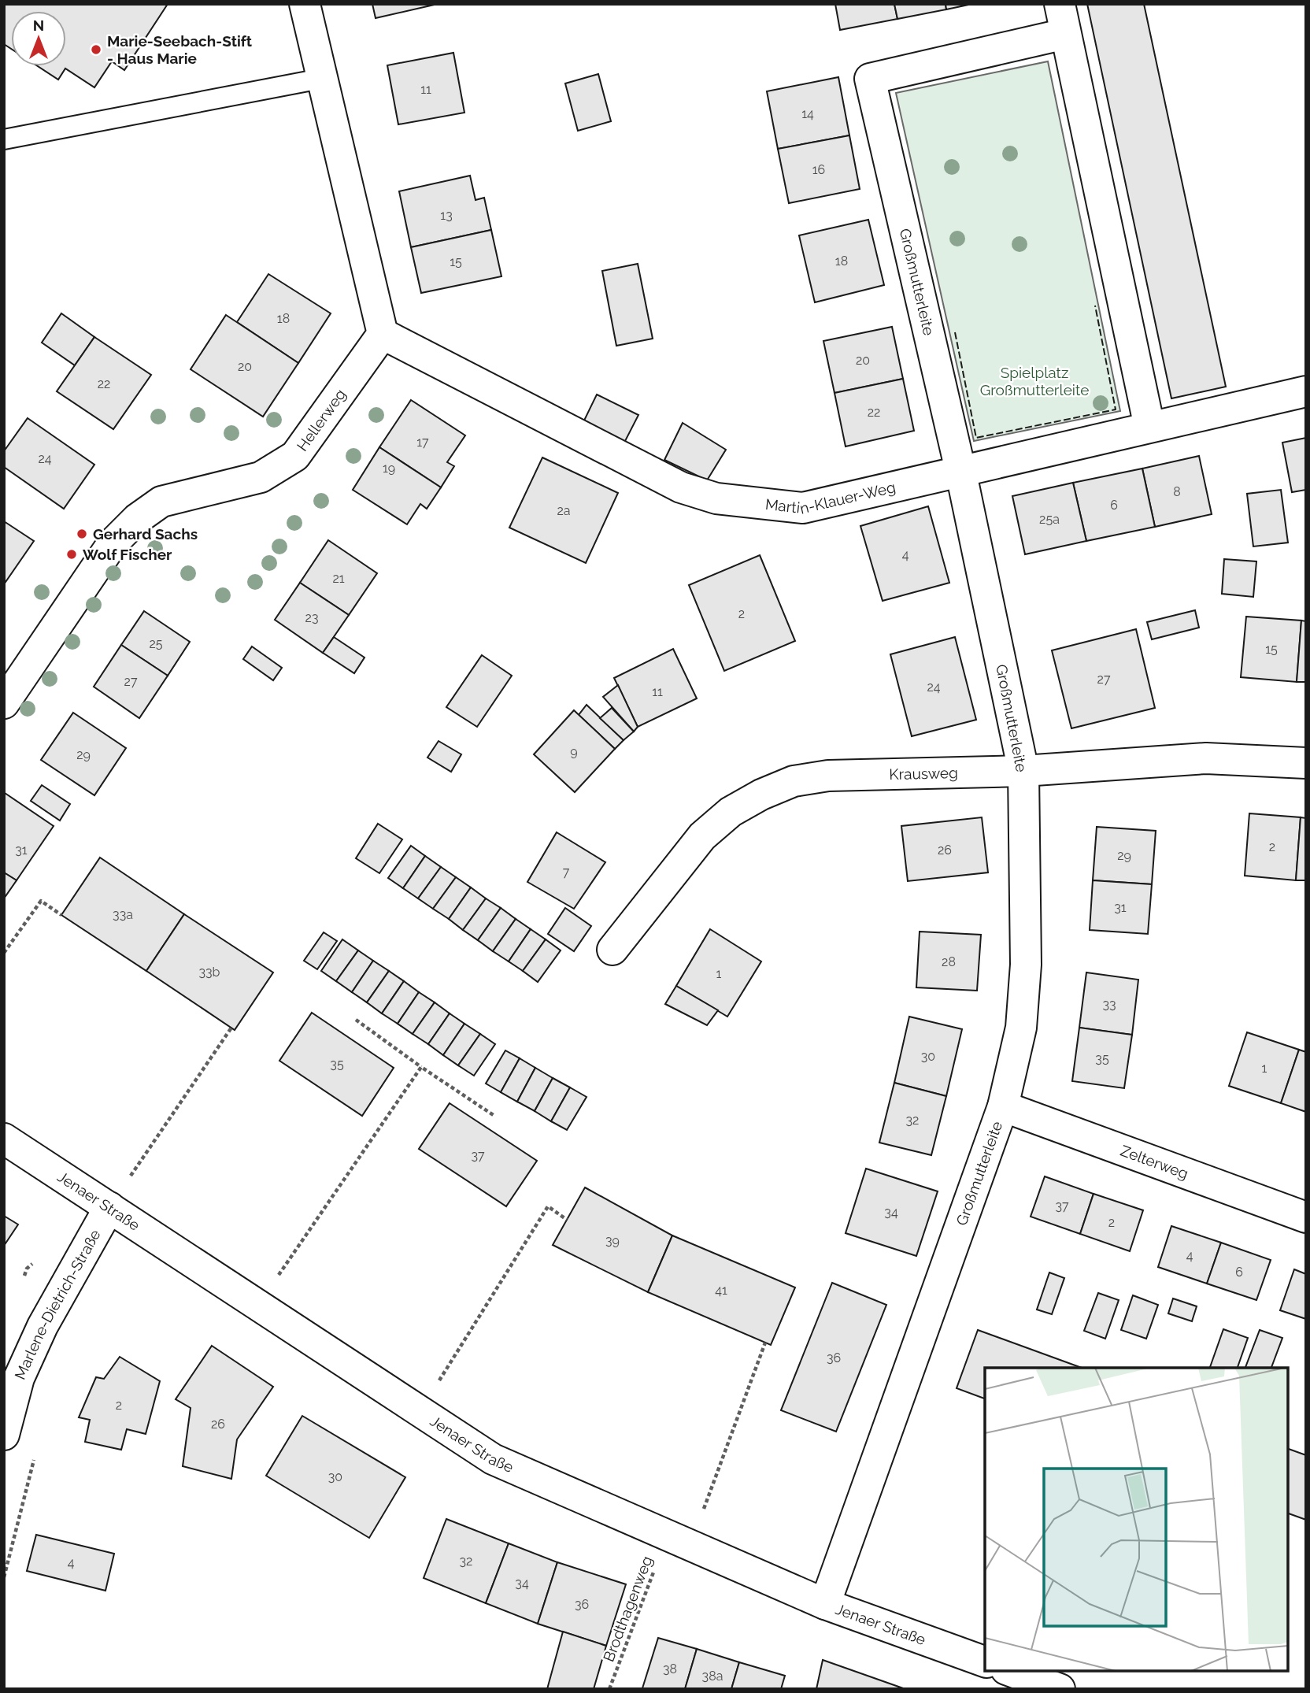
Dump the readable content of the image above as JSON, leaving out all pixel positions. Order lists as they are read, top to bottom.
{
  "streets": {
    "street": [
      "Großmutterleite",
      "Hellerweg",
      "Martin-Klauer-Weg",
      "Krausweg",
      "Zelterweg",
      "Jenaer Straße",
      "Marlene-Dietrich-Straße"
    ],
    "path": ["Brodthagenweg"]
  },
  "crossings": [
    ["Großmutterleite", "Martin-Klauer-Weg"],
    ["Großmutterleite", "Krausweg"],
    ["Großmutterleite", "Zelterweg"],
    ["Großmutterleite", "Jenaer Straße"],
    ["Hellerweg", "Martin-Klauer-Weg"],
    ["Jenaer Straße", "Marlene-Dietrich-Straße"],
    ["Jenaer Straße", "Brodthagenweg"]
  ],
  "parks": ["Spielplatz Großmutterleite"],
  "places": ["Marie-Seebach-Stift - Haus Marie", "Gerhard Sachs", "Wolf Fischer"],
  "house_numbers": [
    "11",
    "14",
    "16",
    "13",
    "18",
    "15",
    "18",
    "20",
    "20",
    "22",
    "22",
    "17",
    "24",
    "19",
    "8",
    "6",
    "2a",
    "25a",
    "4",
    "21",
    "2",
    "23",
    "25",
    "15",
    "27",
    "27",
    "24",
    "11",
    "9",
    "29",
    "2",
    "31",
    "26",
    "29",
    "7",
    "31",
    "33a",
    "28",
    "33b",
    "1",
    "33",
    "30",
    "35",
    "35",
    "1",
    "32",
    "37",
    "37",
    "34",
    "2",
    "39",
    "4",
    "6",
    "41",
    "36",
    "2",
    "26",
    "30",
    "32",
    "4",
    "34",
    "36",
    "38",
    "38a"
  ],
  "north": "top"
}
